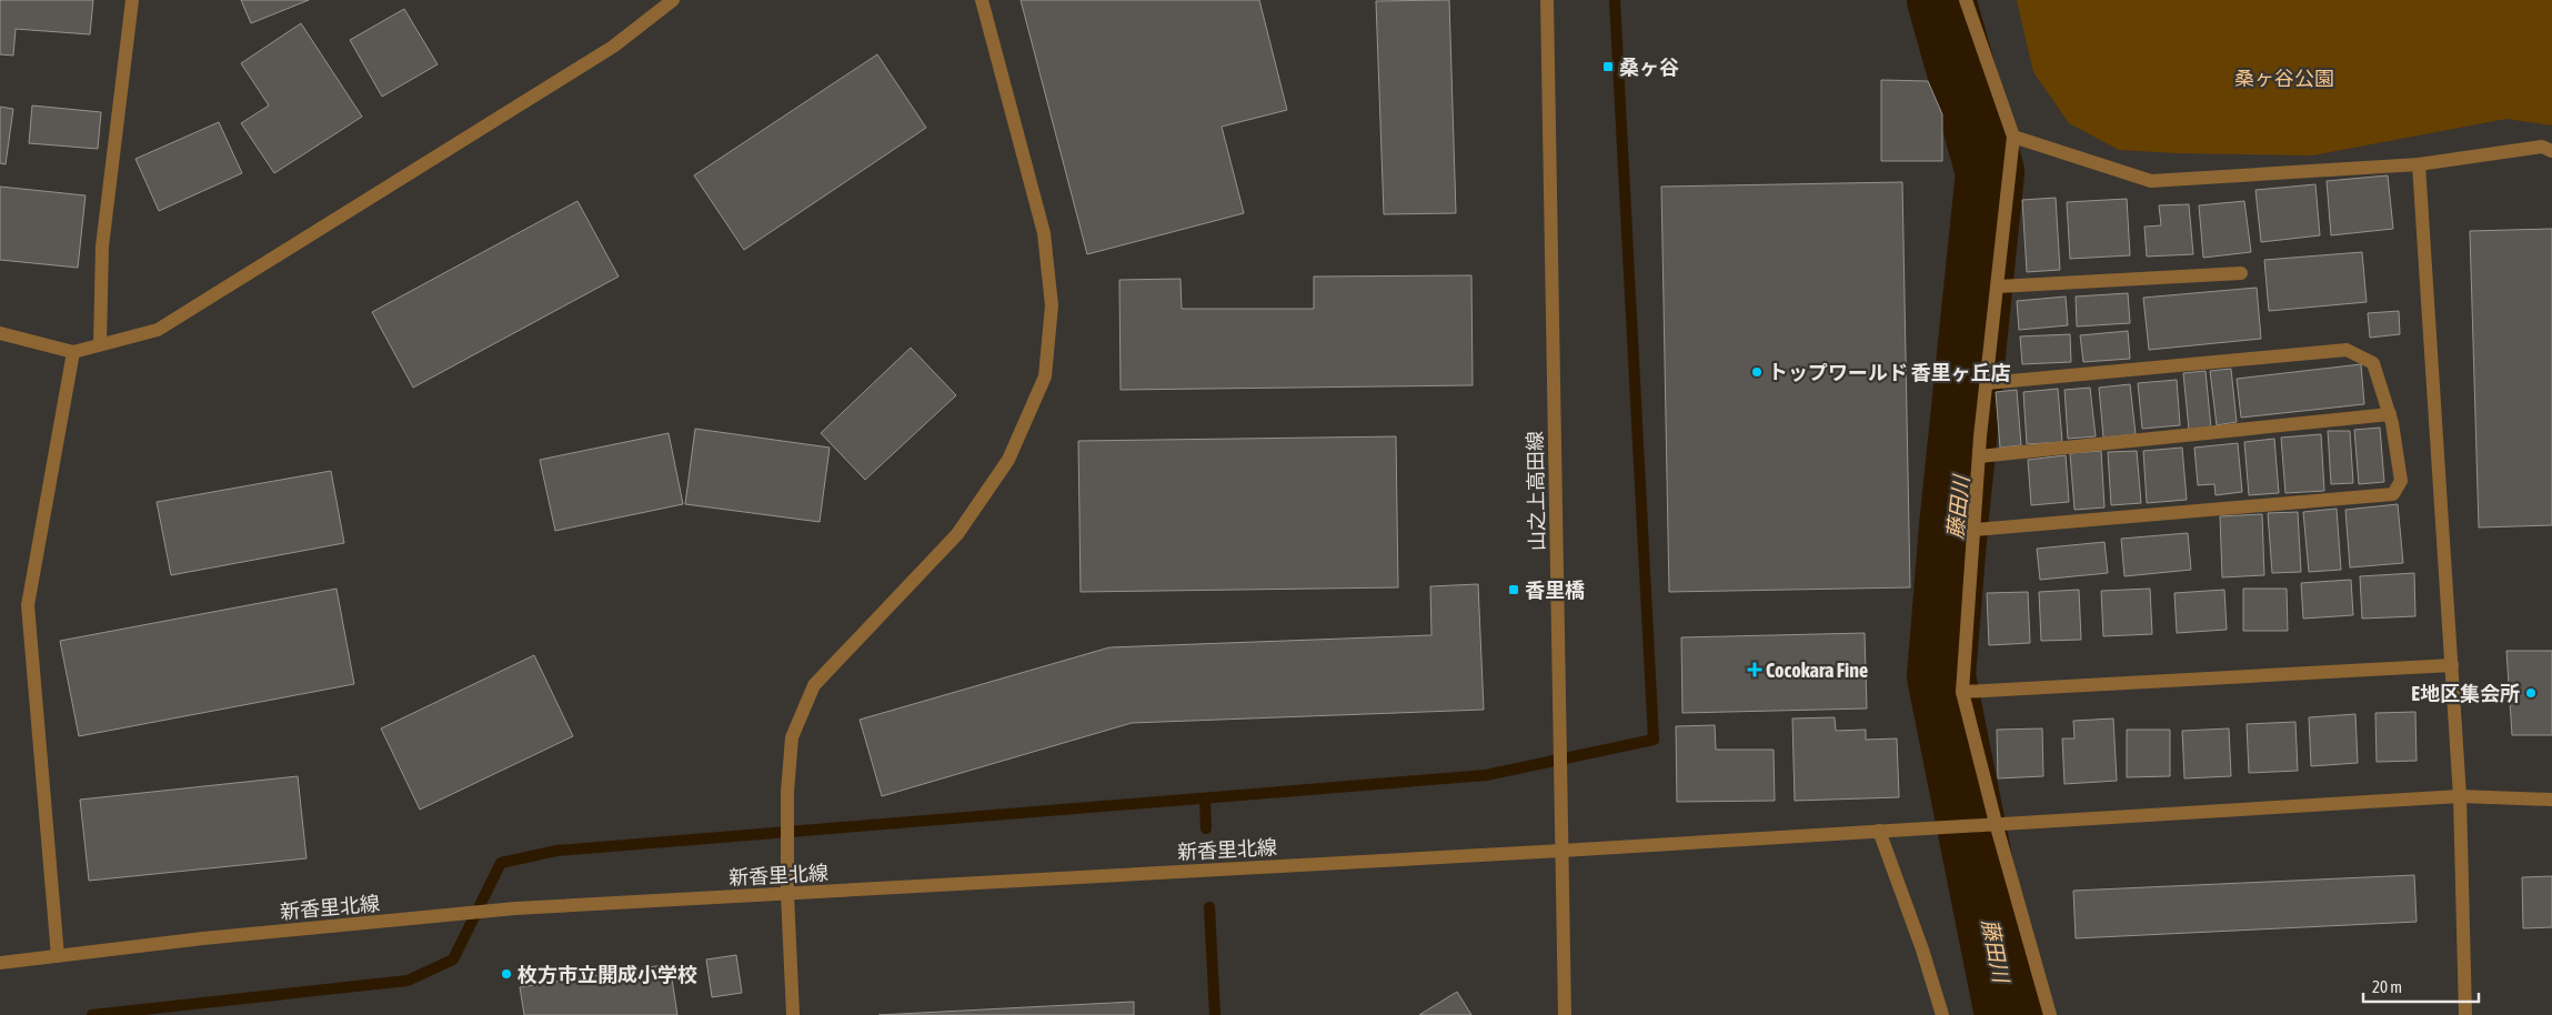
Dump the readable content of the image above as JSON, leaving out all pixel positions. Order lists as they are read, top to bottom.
{
  "streets": {
    "street": ["山之上高田線", "新香里北線"]
  },
  "crossings": [
    ["山之上高田線", "新香里北線"]
  ],
  "water": ["藤田川"],
  "parks": ["桑ヶ谷公園"],
  "places": {
    "transit": ["桑ヶ谷", "香里橋"],
    "other": ["トップワールド 香里ヶ丘店", "E地区集会所", "枚方市立開成小学校"],
    "health": ["Cocokara Fine"]
  },
  "scale_bar": "20 m"
}
